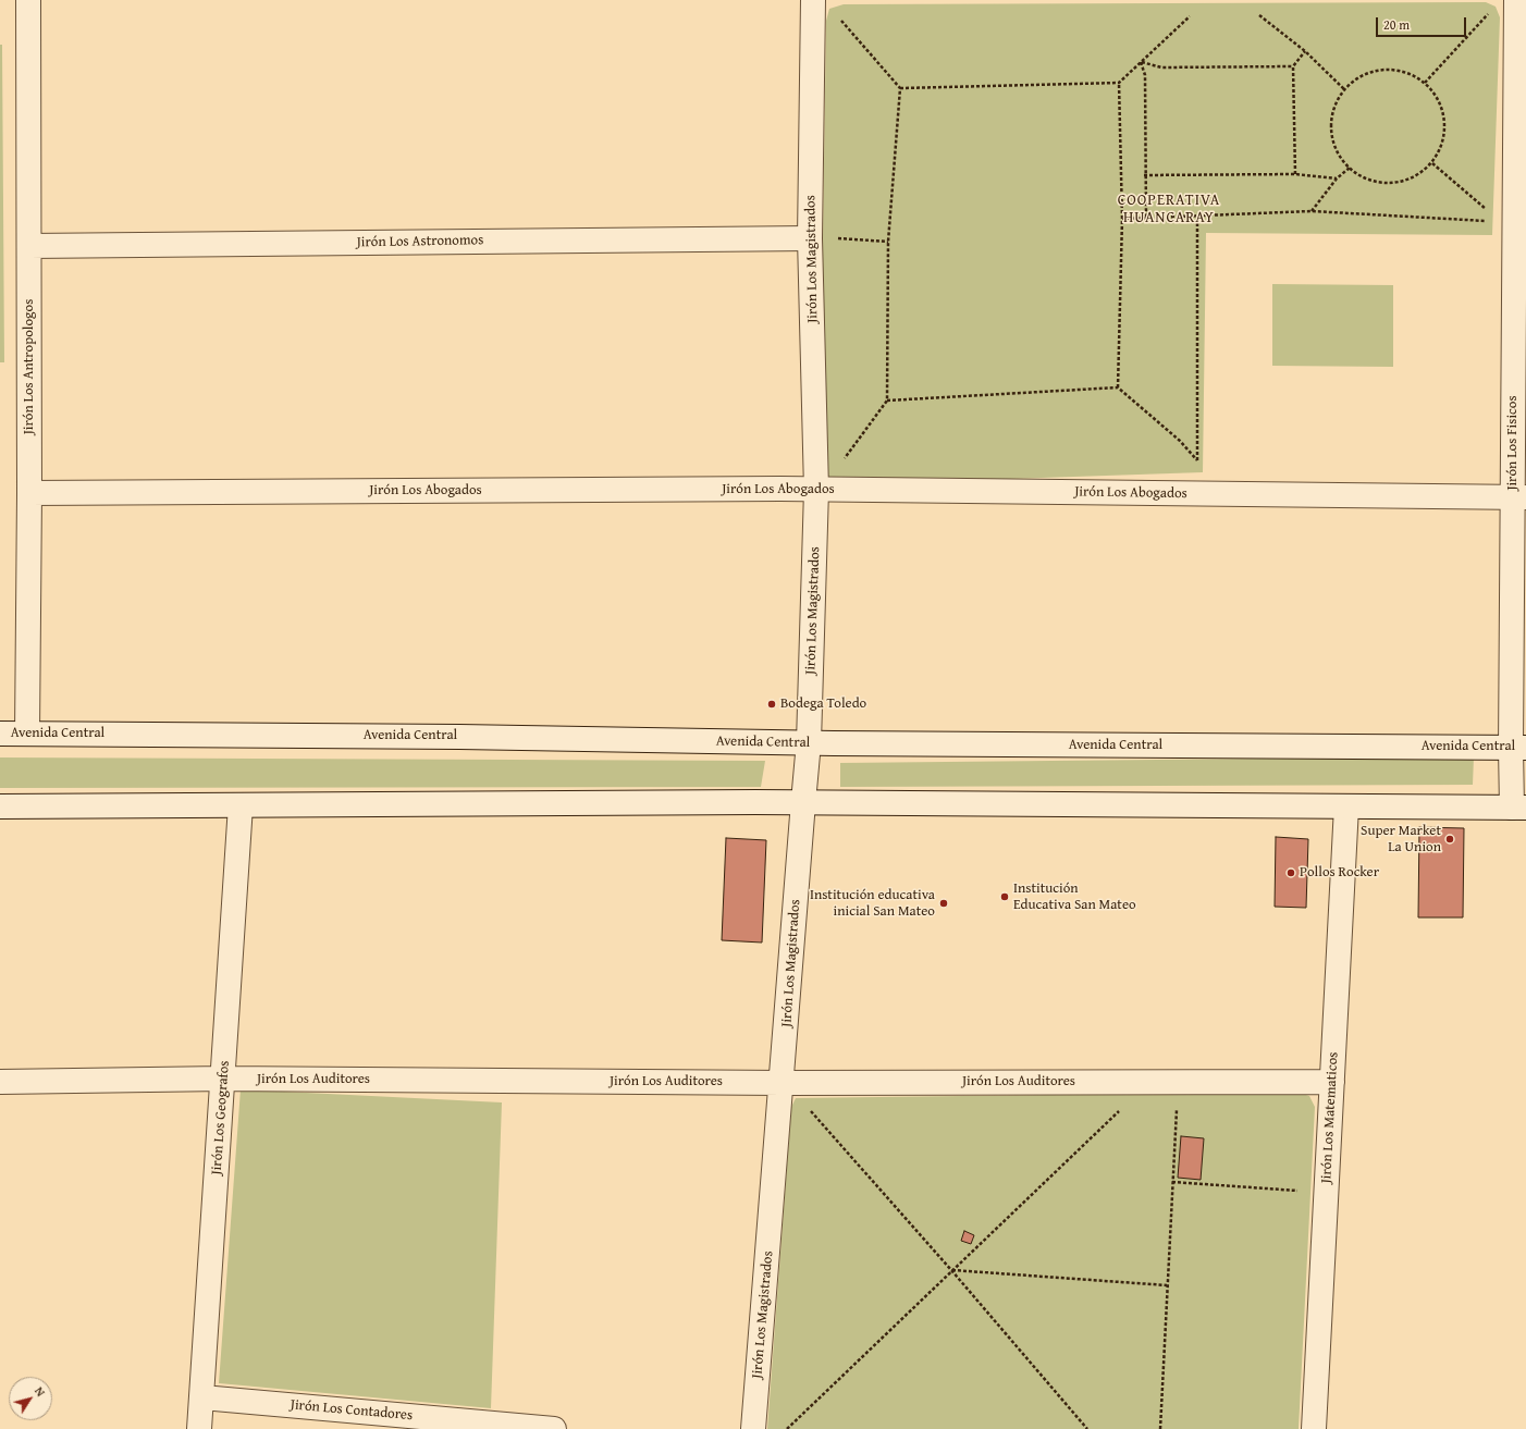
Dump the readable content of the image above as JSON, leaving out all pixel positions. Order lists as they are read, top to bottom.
{
  "streets": {
    "street": [
      "Jirón Los Astronomos",
      "Jirón Los Magistrados",
      "Jirón Los Antropologos",
      "Jirón Los Fisicos",
      "Jirón Los Abogados",
      "Avenida Central",
      "Jirón Los Auditores",
      "Jirón Los Geografos",
      "Jirón Los Matematicos",
      "Jirón Los Contadores"
    ]
  },
  "crossings": [
    ["Jirón Los Astronomos", "Jirón Los Magistrados"],
    ["Jirón Los Astronomos", "Jirón Los Antropologos"],
    ["Jirón Los Magistrados", "Jirón Los Abogados"],
    ["Jirón Los Magistrados", "Avenida Central"],
    ["Jirón Los Magistrados", "Jirón Los Auditores"],
    ["Jirón Los Antropologos", "Jirón Los Abogados"],
    ["Jirón Los Antropologos", "Avenida Central"],
    ["Jirón Los Fisicos", "Jirón Los Abogados"],
    ["Jirón Los Fisicos", "Avenida Central"],
    ["Jirón Los Auditores", "Jirón Los Geografos"],
    ["Jirón Los Auditores", "Jirón Los Matematicos"],
    ["Jirón Los Geografos", "Jirón Los Contadores"]
  ],
  "districts": ["COOPERATIVA HUANCARAY"],
  "places": [
    "Bodega Toledo",
    "Super Market La Union",
    "Pollos Rocker",
    "Institución Educativa San Mateo",
    "Institución educativa inicial San Mateo"
  ],
  "scale_bar": "20 m",
  "north": "top right"
}
